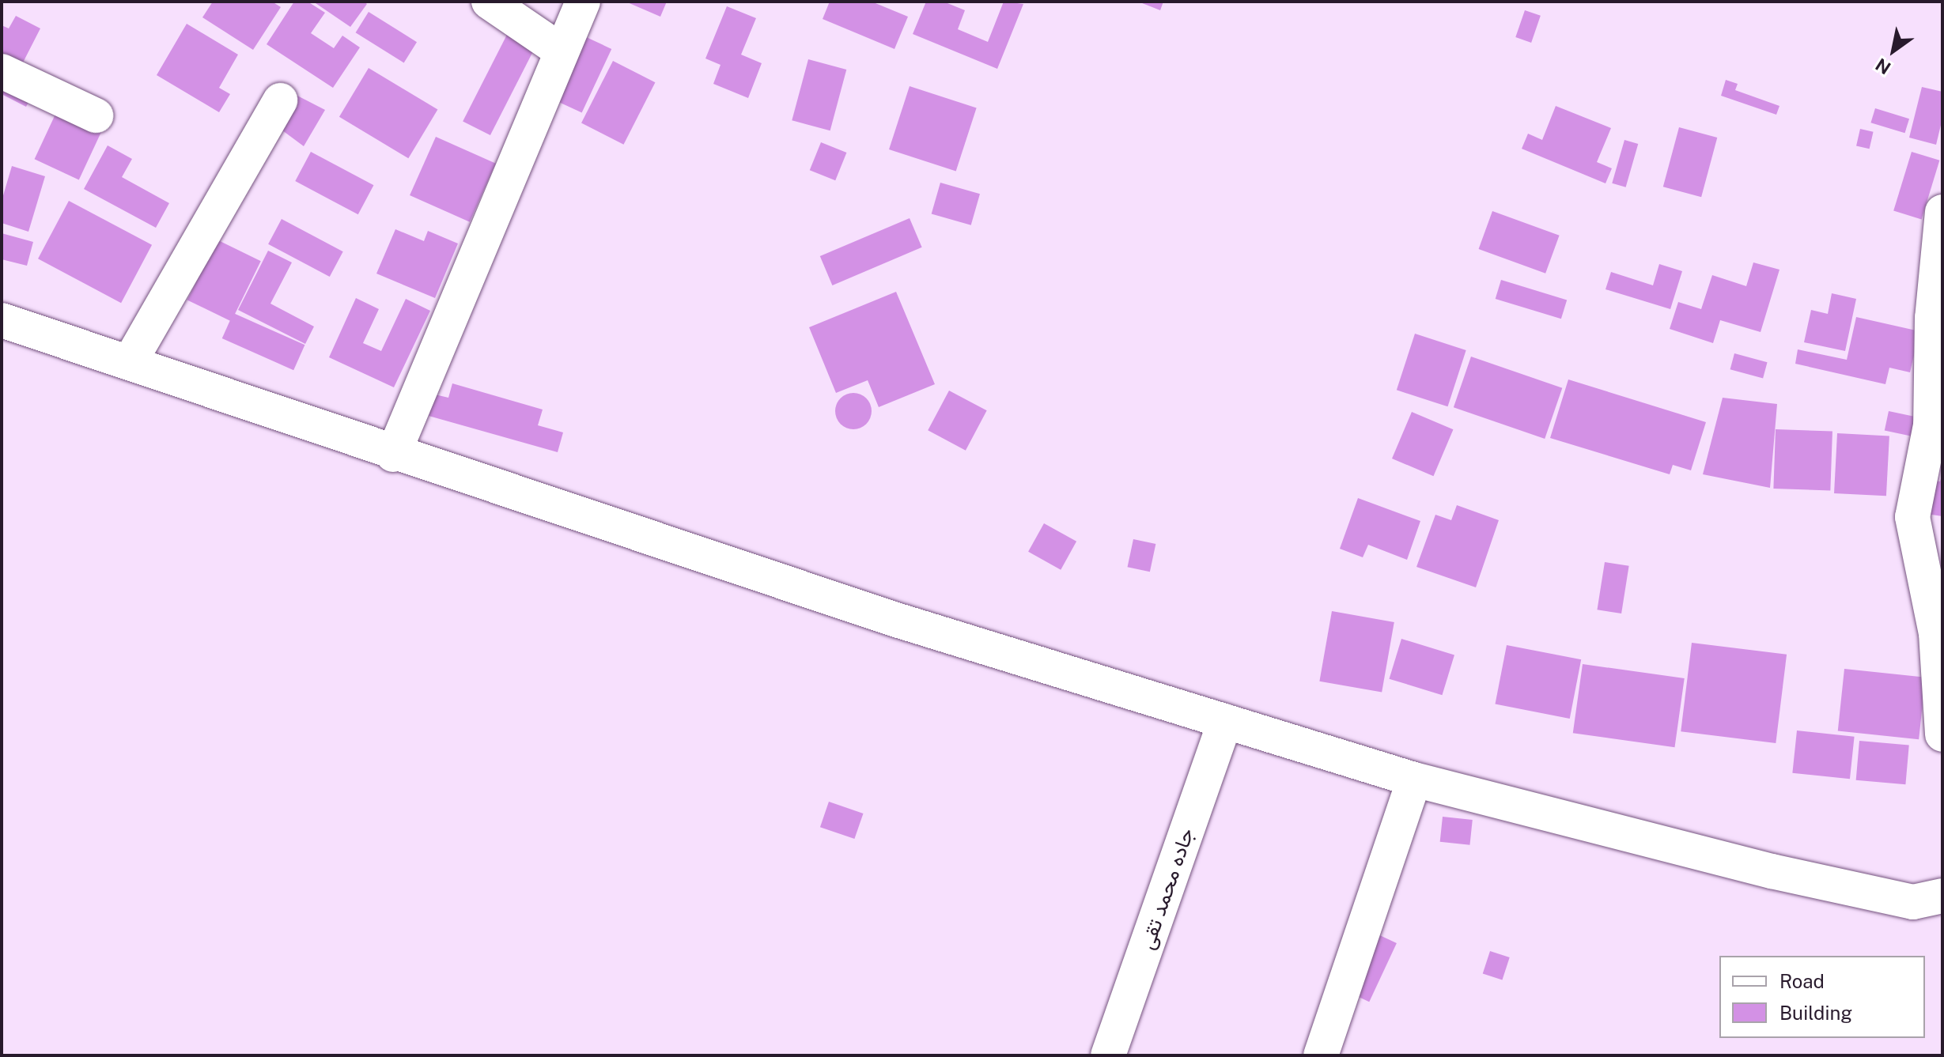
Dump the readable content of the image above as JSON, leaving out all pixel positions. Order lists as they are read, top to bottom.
{
  "streets": {
    "street": ["جاده محمد تقی"]
  },
  "legend": ["Road", "Building"],
  "north": "bottom left"
}
